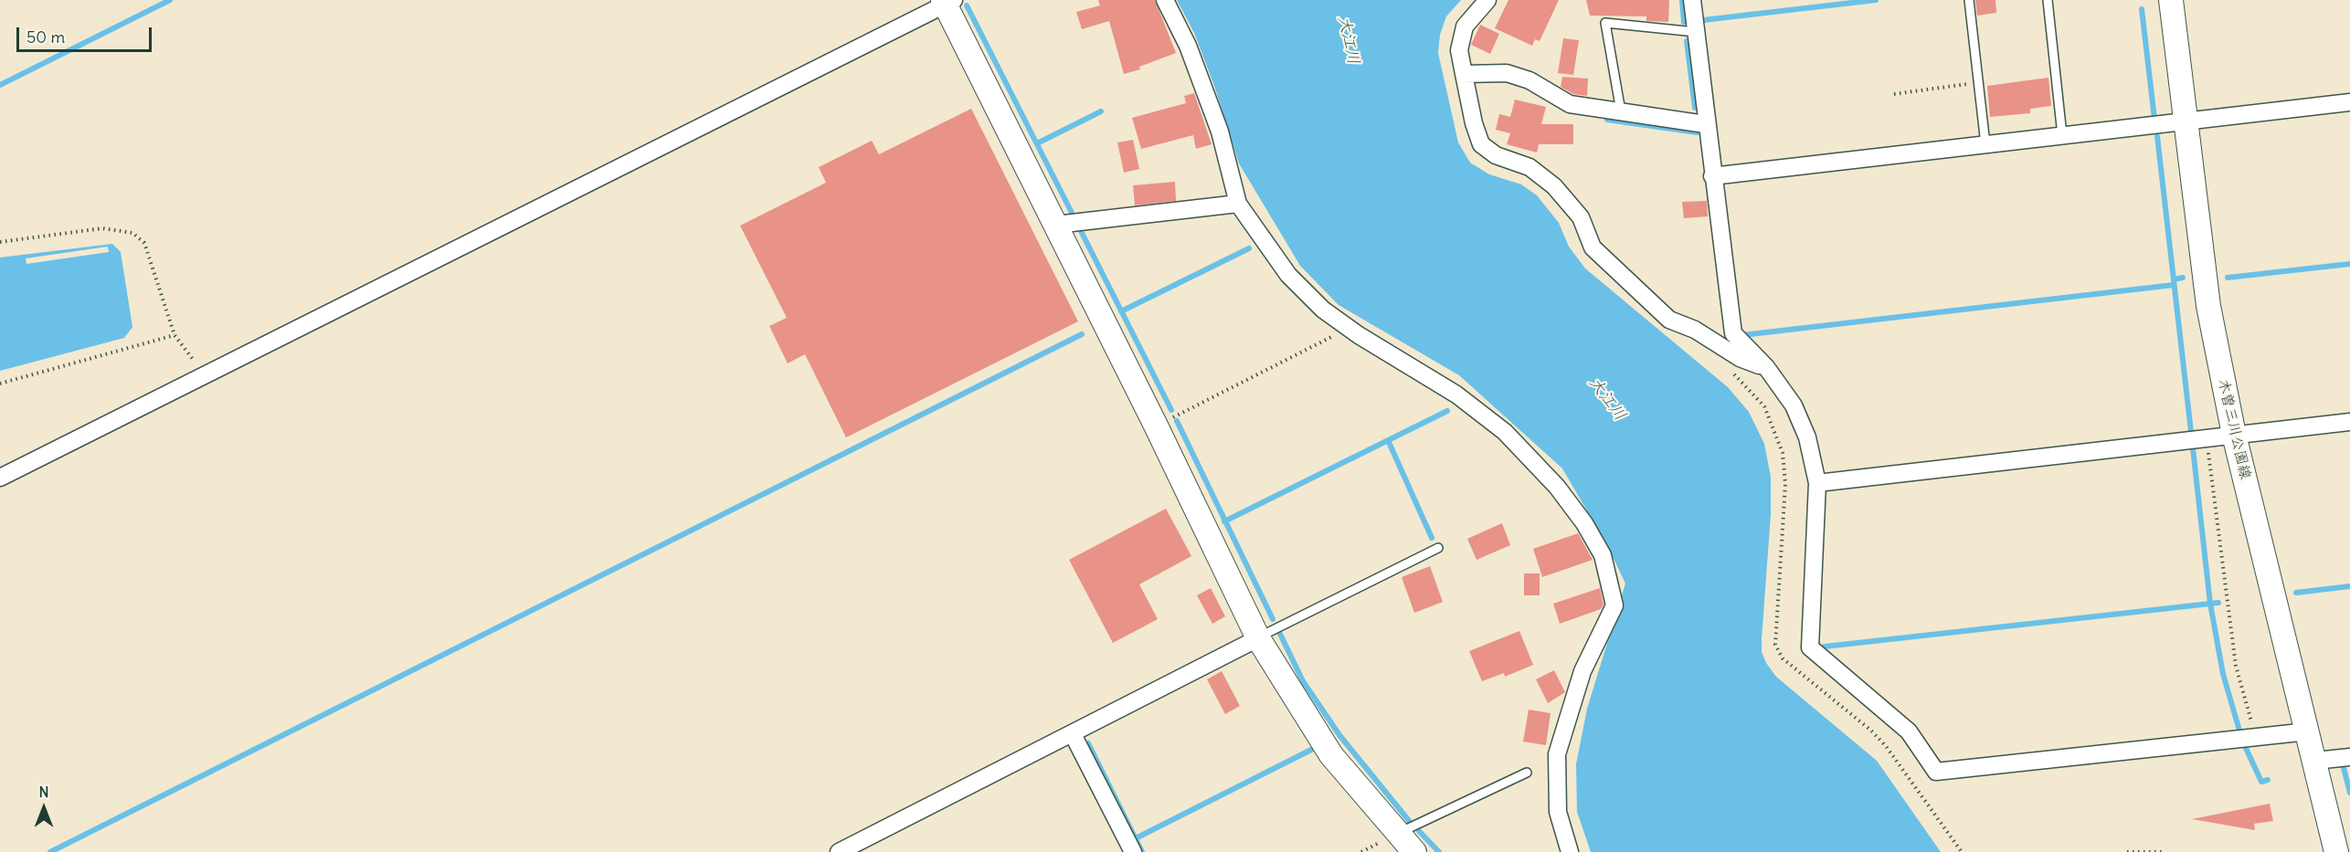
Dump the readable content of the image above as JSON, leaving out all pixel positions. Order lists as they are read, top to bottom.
{
  "streets": {
    "street": ["木曽三川公園線"]
  },
  "water": ["大江川"],
  "scale_bar": "50 m",
  "north": "top"
}
